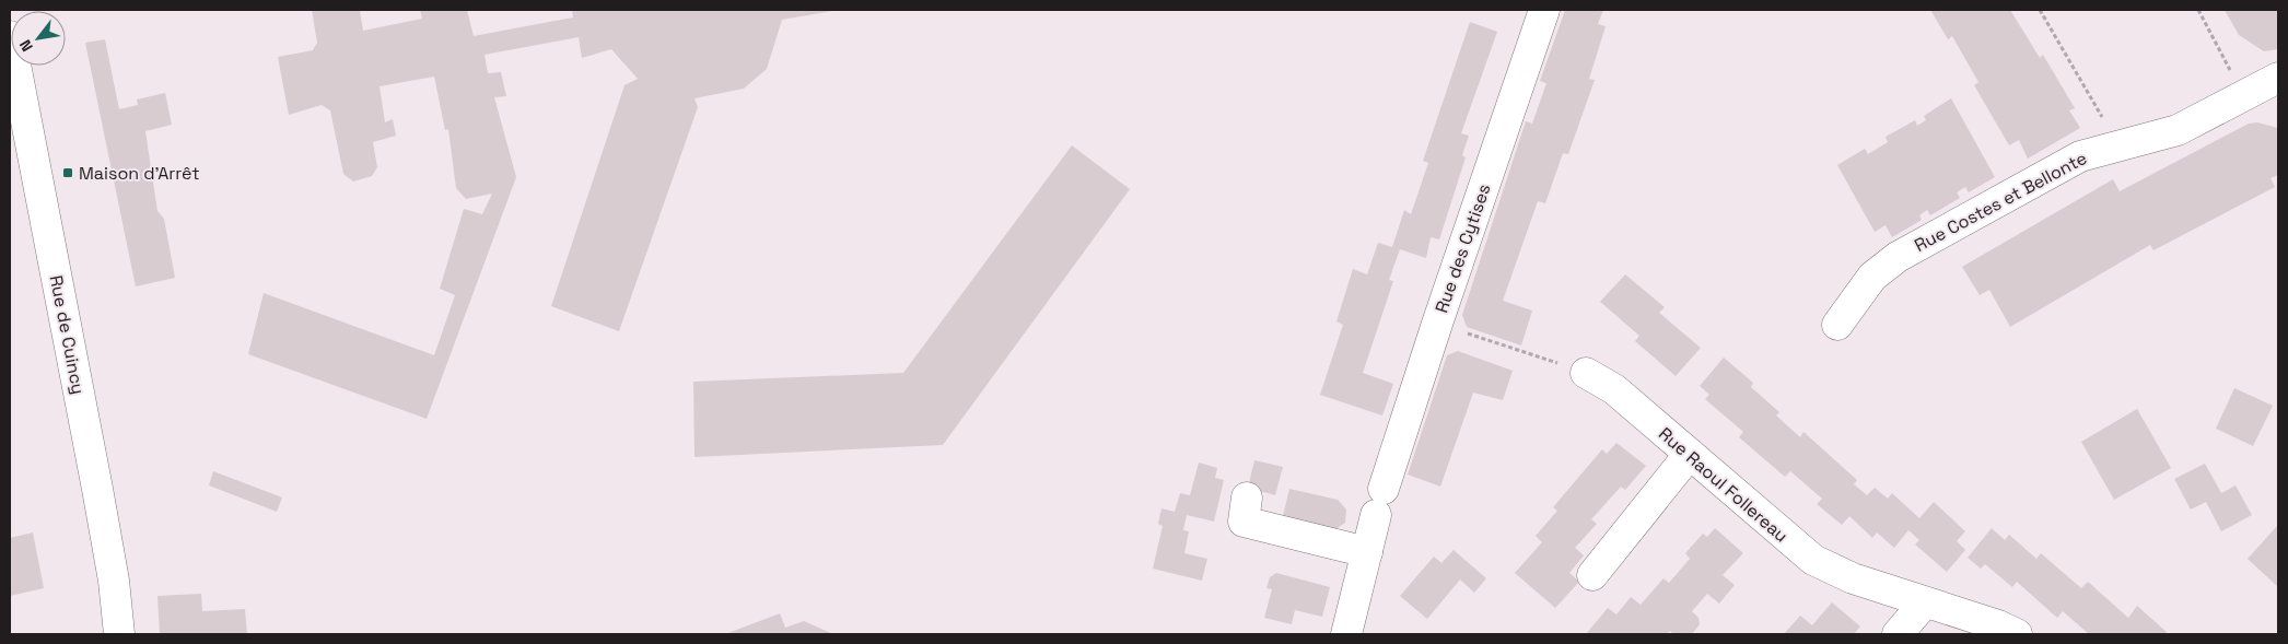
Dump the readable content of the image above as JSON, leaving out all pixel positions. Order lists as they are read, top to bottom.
{
  "streets": {
    "street": [
      "Rue Costes et Bellonte",
      "Rue des Cytises",
      "Rue de Cuincy",
      "Rue Raoul Follereau"
    ]
  },
  "places": {
    "transit": ["Maison d'Arrêt"]
  },
  "north": "bottom left"
}
